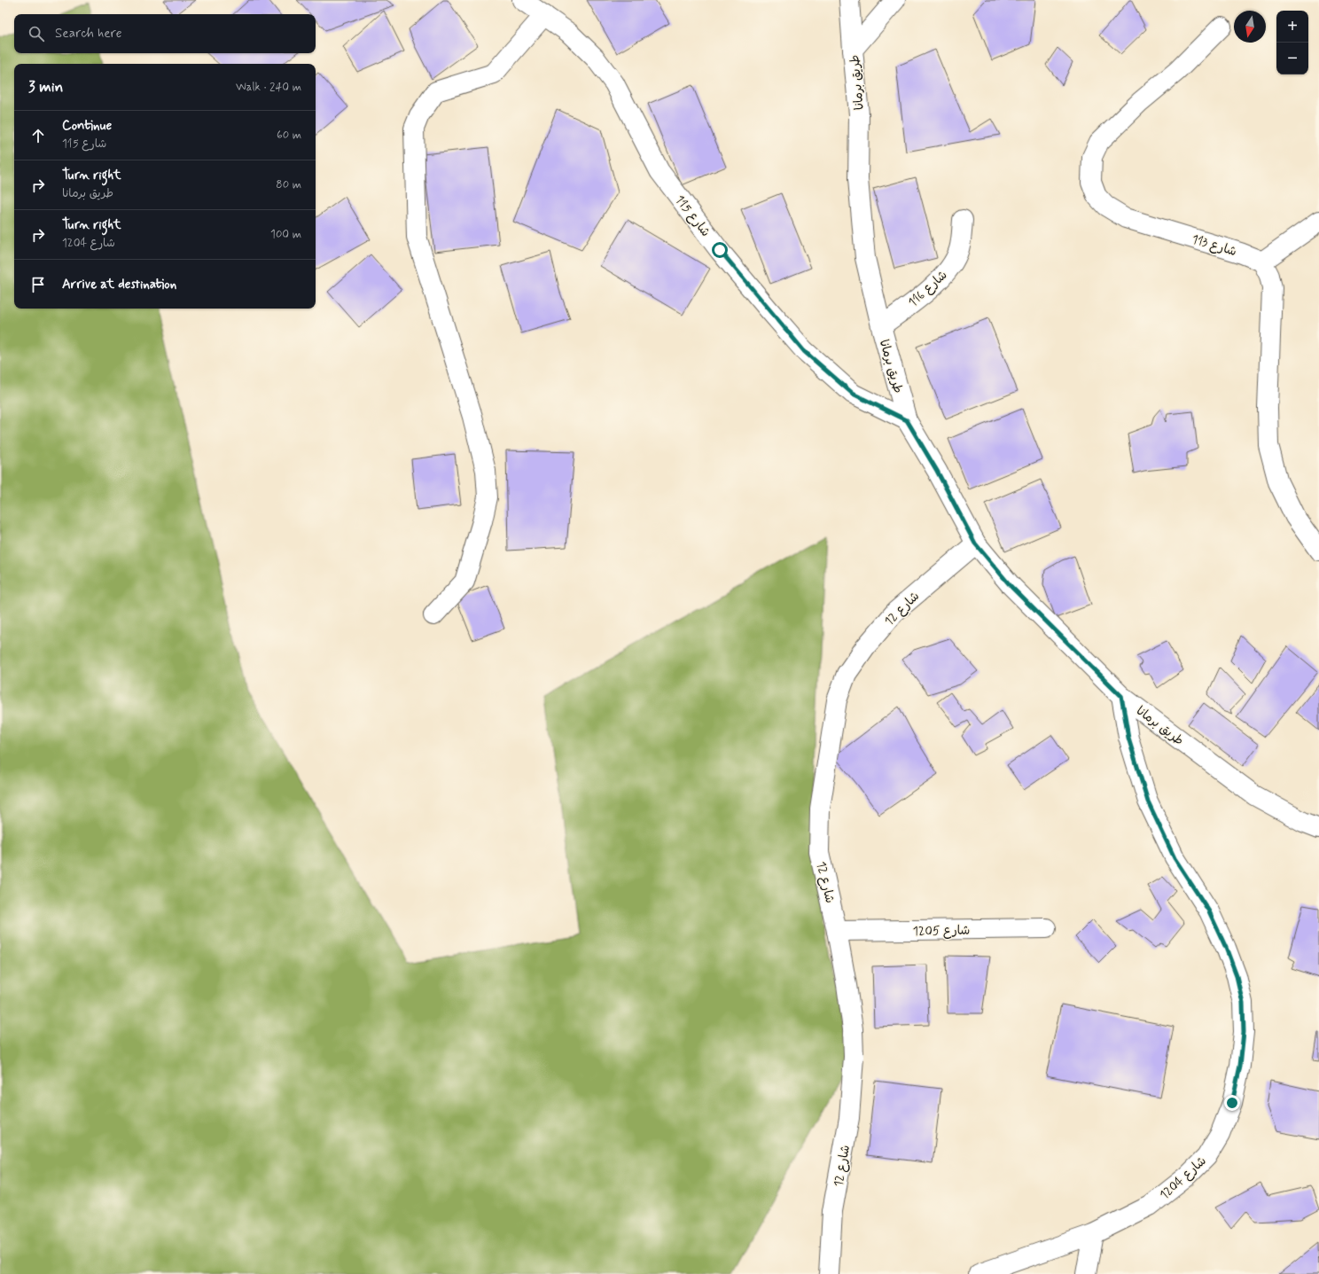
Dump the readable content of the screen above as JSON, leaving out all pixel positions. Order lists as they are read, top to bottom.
{
  "streets": {
    "street": [
      "طريق برمانا",
      "شارع 115",
      "شارع 113",
      "شارع 116",
      "شارع 12",
      "شارع 1205",
      "شارع 1204"
    ]
  },
  "crossings": [
    ["طريق برمانا", "شارع 115"],
    ["طريق برمانا", "شارع 116"],
    ["طريق برمانا", "شارع 12"],
    ["طريق برمانا", "شارع 1204"],
    ["شارع 12", "شارع 1205"]
  ],
  "north": "bottom",
  "page": {
    "map_buttons": ["+", "−"],
    "search": "Search here",
    "heading": ["3 min", "Walk · 240 m"],
    "list": [
      ["Continue", "شارع 115", "60 m"],
      ["Turn right", "طريق برمانا", "80 m"],
      ["Turn right", "شارع 1204", "100 m"],
      "Arrive at destination"
    ]
  }
}
